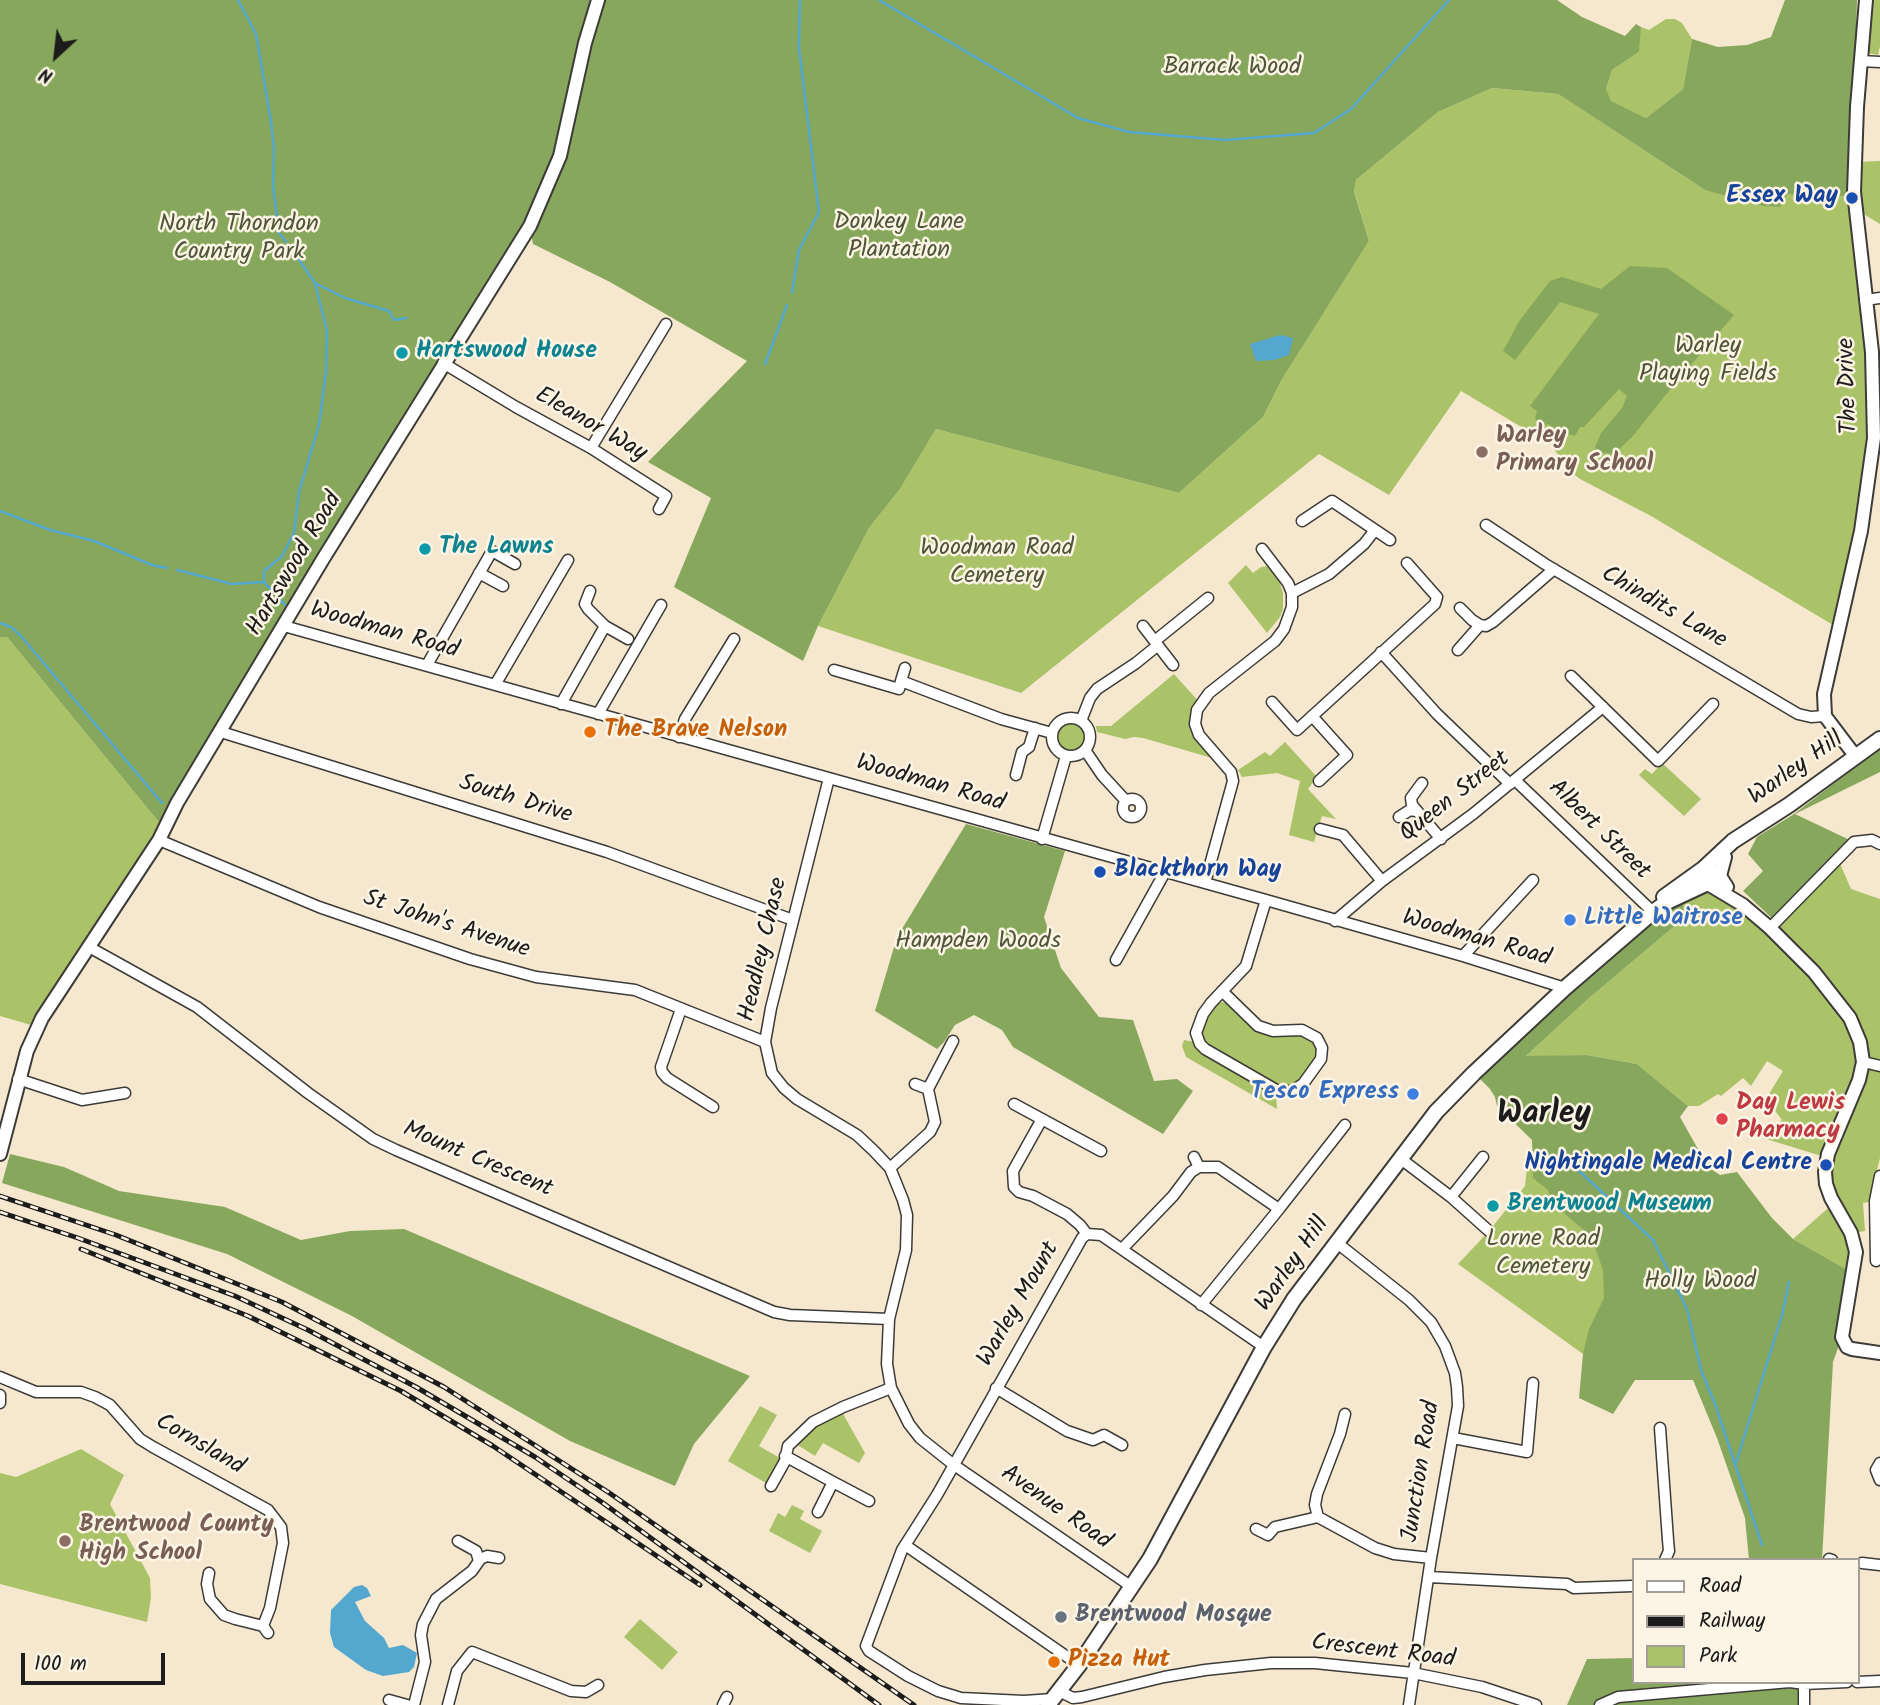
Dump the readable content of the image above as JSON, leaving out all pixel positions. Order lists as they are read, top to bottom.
{
  "streets": {
    "main road": ["Warley Hill"],
    "street": [
      "The Drive",
      "Eleanor Way",
      "Hartswood Road",
      "Chindits Lane",
      "Woodman Road",
      "Queen Street",
      "South Drive",
      "Albert Street",
      "St John's Avenue",
      "Headley Chase",
      "Mount Crescent",
      "Warley Mount",
      "Cornsland",
      "Junction Road",
      "Avenue Road",
      "Crescent Road"
    ]
  },
  "crossings": [
    ["The Drive", "Chindits Lane"],
    ["Eleanor Way", "Hartswood Road"],
    ["Hartswood Road", "Woodman Road"],
    ["Hartswood Road", "South Drive"],
    ["Hartswood Road", "St John's Avenue"],
    ["Hartswood Road", "Mount Crescent"],
    ["Woodman Road", "Warley Hill"],
    ["Woodman Road", "Queen Street"],
    ["Woodman Road", "Headley Chase"],
    ["Warley Hill", "Albert Street"],
    ["Warley Hill", "Warley Mount"],
    ["Warley Hill", "Junction Road"],
    ["Warley Hill", "Avenue Road"],
    ["Warley Hill", "Crescent Road"],
    ["Queen Street", "Albert Street"],
    ["South Drive", "Headley Chase"],
    ["St John's Avenue", "Headley Chase"],
    ["Headley Chase", "Mount Crescent"],
    ["Headley Chase", "Warley Mount"],
    ["Headley Chase", "Avenue Road"],
    ["Warley Mount", "Avenue Road"],
    ["Warley Mount", "Crescent Road"],
    ["Junction Road", "Crescent Road"]
  ],
  "districts": ["Warley"],
  "parks": [
    "Barrack Wood",
    "Donkey Lane Plantation",
    "North Thorndon Country Park",
    "Warley Playing Fields",
    "Woodman Road Cemetery",
    "Hampden Woods",
    "Lorne Road Cemetery",
    "Holly Wood"
  ],
  "places": [
    "Essex Way",
    "Hartswood House",
    "Warley Primary School",
    "The Lawns",
    "The Brave Nelson",
    "Blackthorn Way",
    "Little Waitrose",
    "Tesco Express",
    "Day Lewis Pharmacy",
    "Nightingale Medical Centre",
    "Brentwood Museum",
    "Brentwood County High School",
    "Brentwood Mosque",
    "Pizza Hut"
  ],
  "legend": ["Road", "Railway", "Park"],
  "scale_bar": "100 m",
  "north": "bottom left"
}
